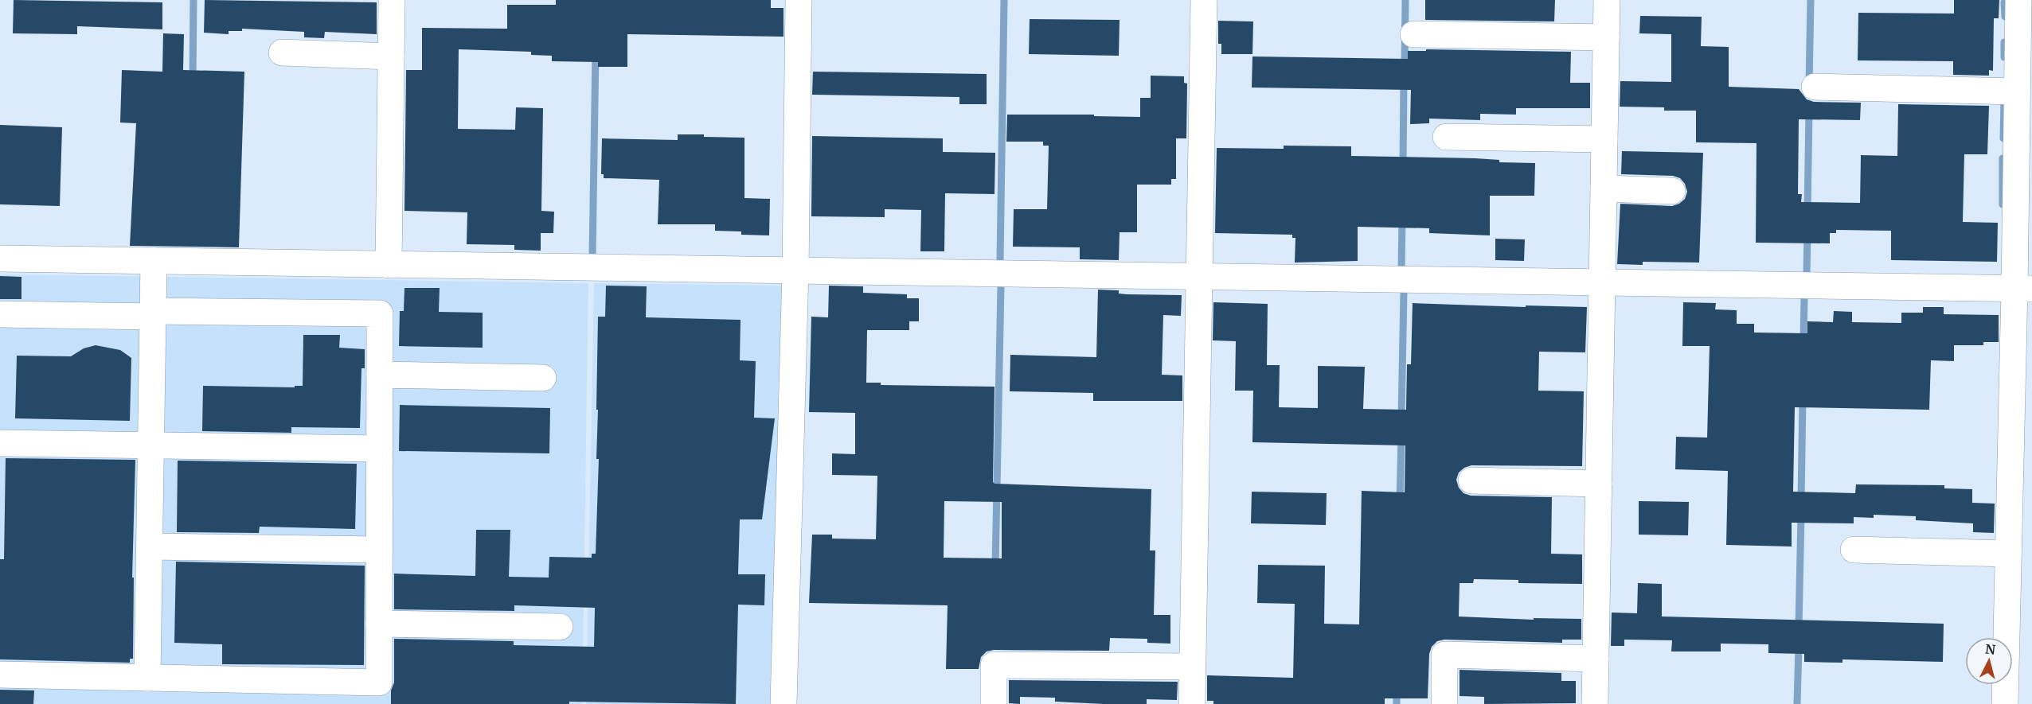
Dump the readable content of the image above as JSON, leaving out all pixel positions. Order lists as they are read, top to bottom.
{
  "north": "top"
}
